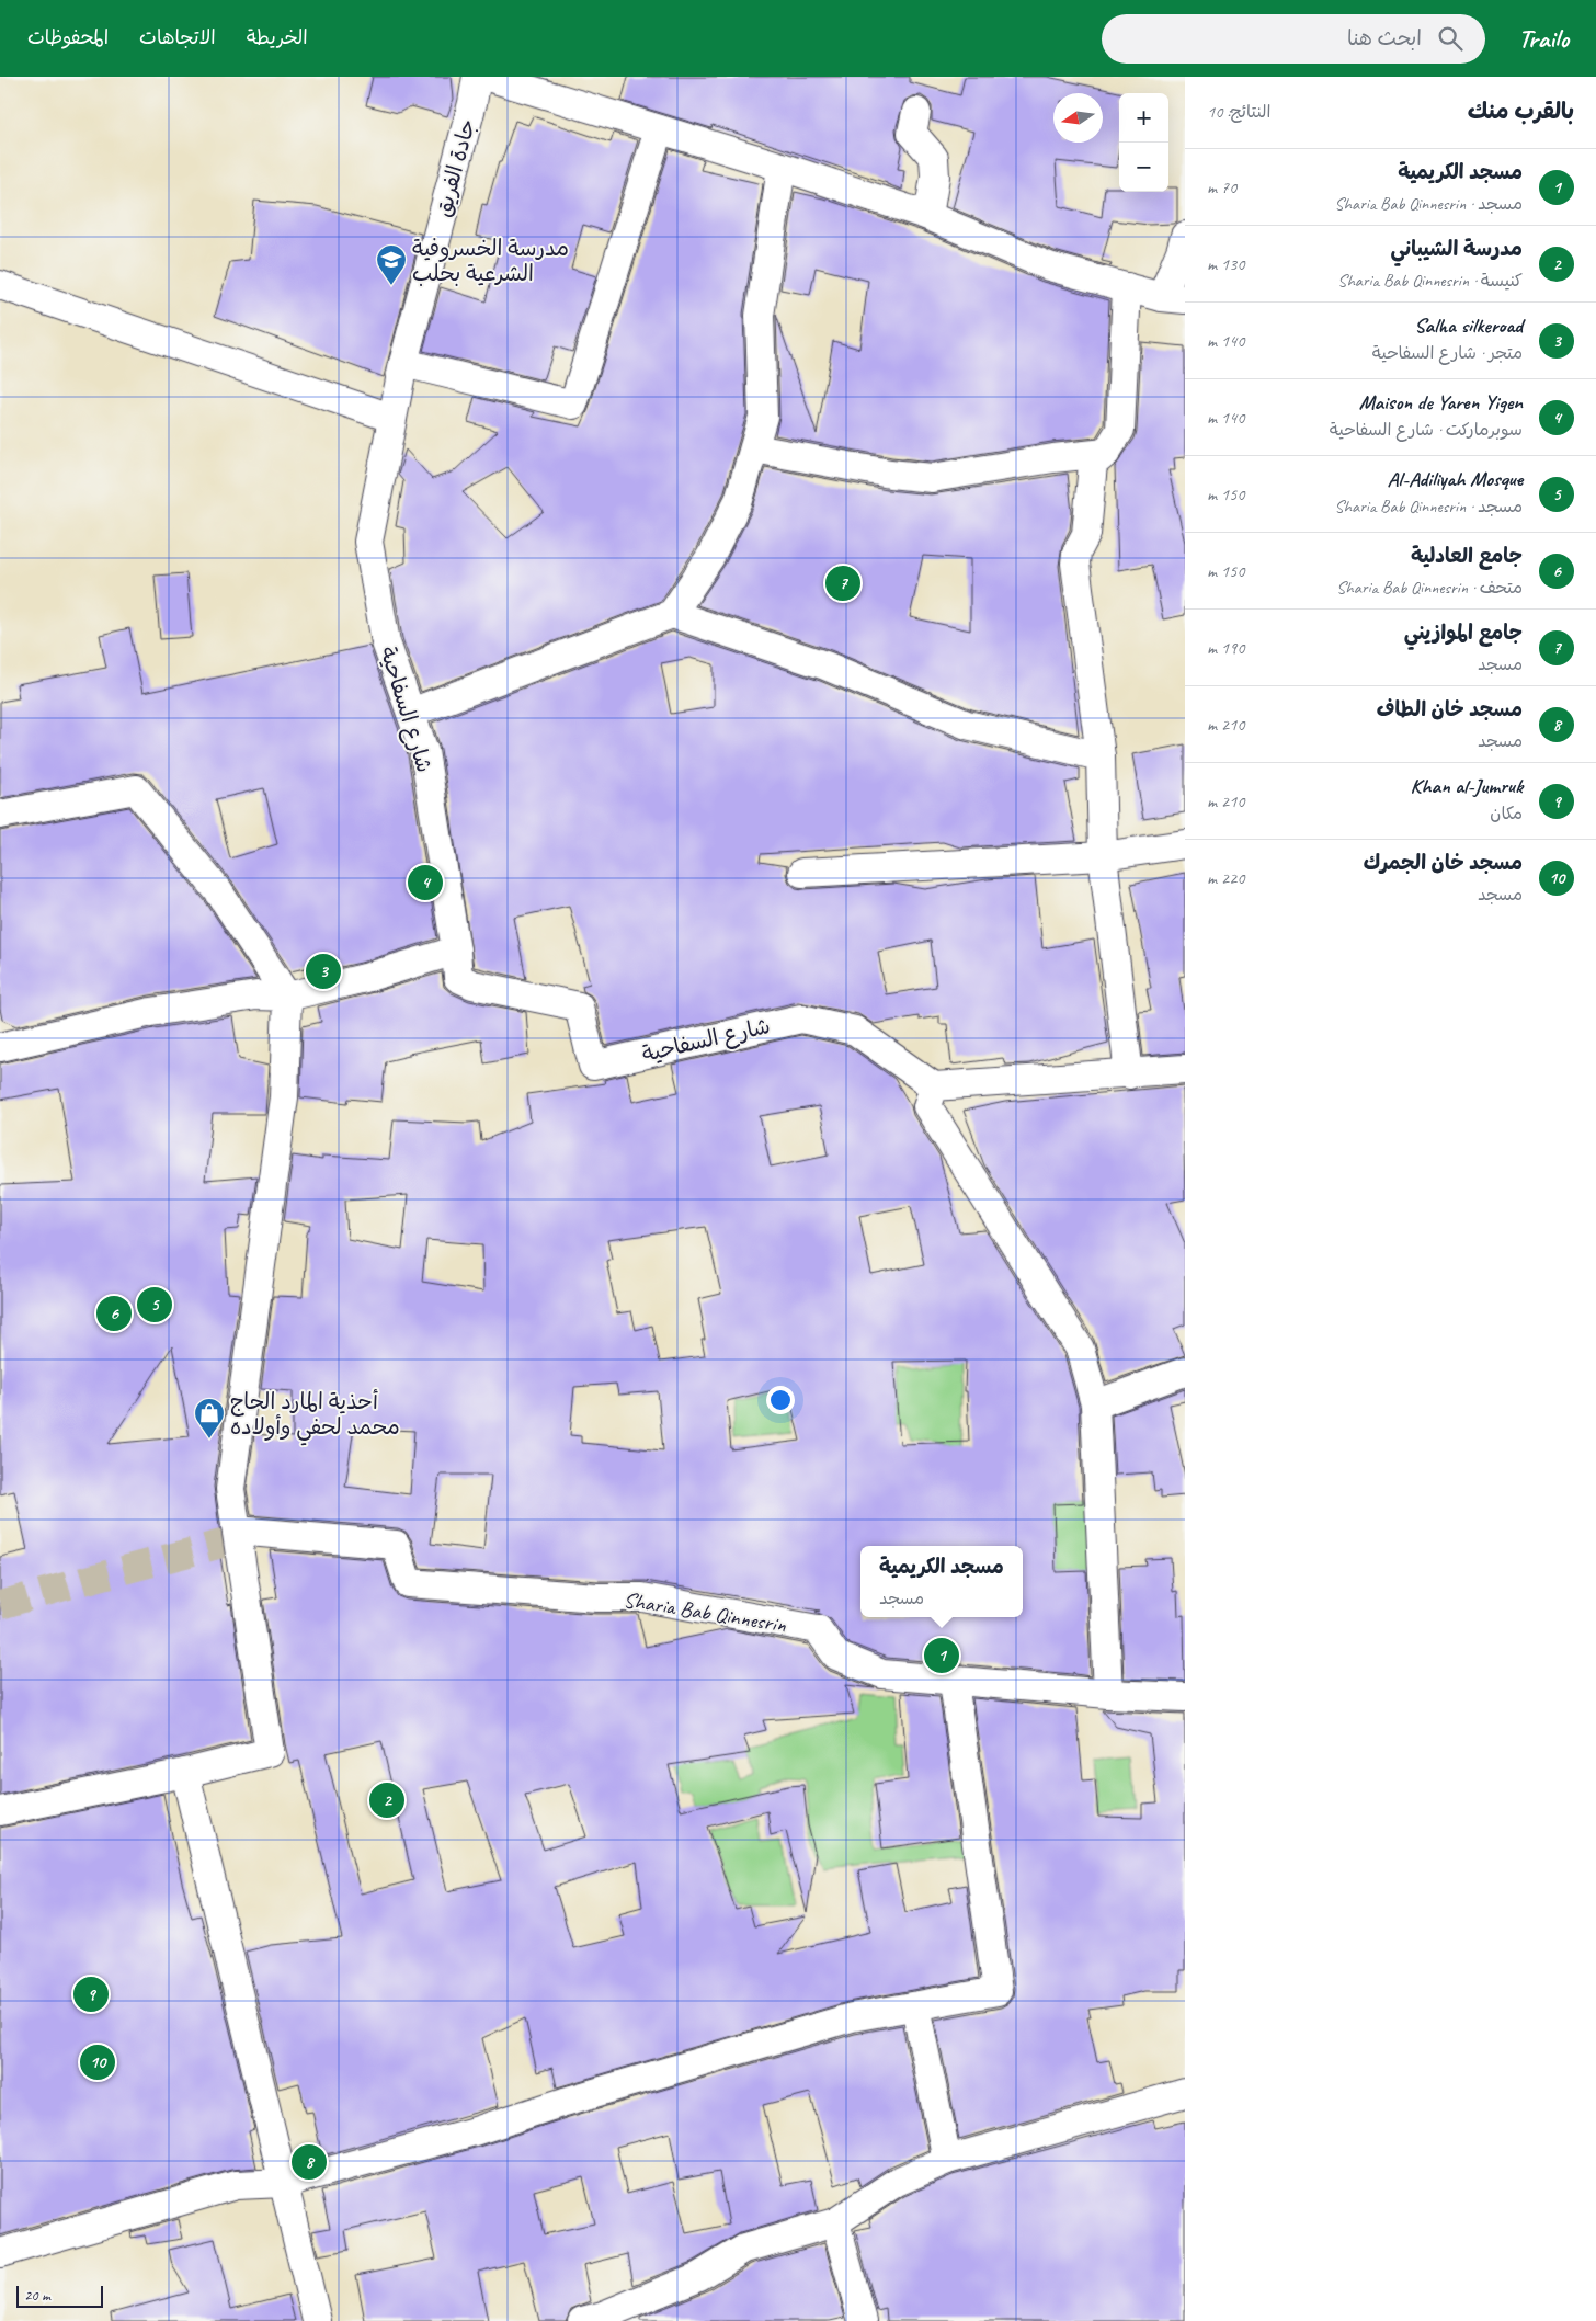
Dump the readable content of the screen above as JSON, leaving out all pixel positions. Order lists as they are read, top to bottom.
{
  "streets": {
    "street": ["جادة الفريق", "شارع السفاحية", "Sharia Bab Qinnesrin"]
  },
  "crossings": [
    ["جادة الفريق", "شارع السفاحية"]
  ],
  "places": {
    "school or university": ["مدرسة الخسروفية الشرعية بحلب"],
    "shop": ["أحذية المارد الحاج محمد لحفي وأولاده"]
  },
  "scale_bar": "20 m",
  "north": "left",
  "page": {
    "header": "Trailo",
    "search": "ابحث هنا",
    "nav": ["الخريطة", "الاتجاهات", "المحفوظات"],
    "heading": ["بالقرب منك", "النتائج: 10"],
    "map_buttons": ["+", "−"],
    "list": [
      {
        "mark": "1",
        "name": "مسجد الكريمية",
        "note": "مسجد · Sharia Bab Qinnesrin",
        "value": "70 m"
      },
      {
        "mark": "2",
        "name": "مدرسة الشيباني",
        "note": "كنيسة · Sharia Bab Qinnesrin",
        "value": "130 m"
      },
      {
        "mark": "3",
        "name": "Salha silkeroad",
        "note": "متجر · شارع السفاحية",
        "value": "140 m"
      },
      {
        "mark": "4",
        "name": "Maison de Yaren Yigen",
        "note": "سوبرماركت · شارع السفاحية",
        "value": "140 m"
      },
      {
        "mark": "5",
        "name": "Al-Adiliyah Mosque",
        "note": "مسجد · Sharia Bab Qinnesrin",
        "value": "150 m"
      },
      {
        "mark": "6",
        "name": "جامع العادلية",
        "note": "متحف · Sharia Bab Qinnesrin",
        "value": "150 m"
      },
      {
        "mark": "7",
        "name": "جامع الموازيني",
        "note": "مسجد",
        "value": "190 m"
      },
      {
        "mark": "8",
        "name": "مسجد خان الطاف",
        "note": "مسجد",
        "value": "210 m"
      },
      {
        "mark": "9",
        "name": "Khan al-Jumruk",
        "note": "مكان",
        "value": "210 m"
      },
      {
        "mark": "10",
        "name": "مسجد خان الجمرك",
        "note": "مسجد",
        "value": "220 m"
      }
    ],
    "pins": [
      "7",
      "4",
      "3",
      "5",
      "6",
      "1",
      "2",
      "9",
      "10",
      "8"
    ],
    "popup": ["مسجد الكريمية", "مسجد"],
    "scale": "20 m"
  }
}
